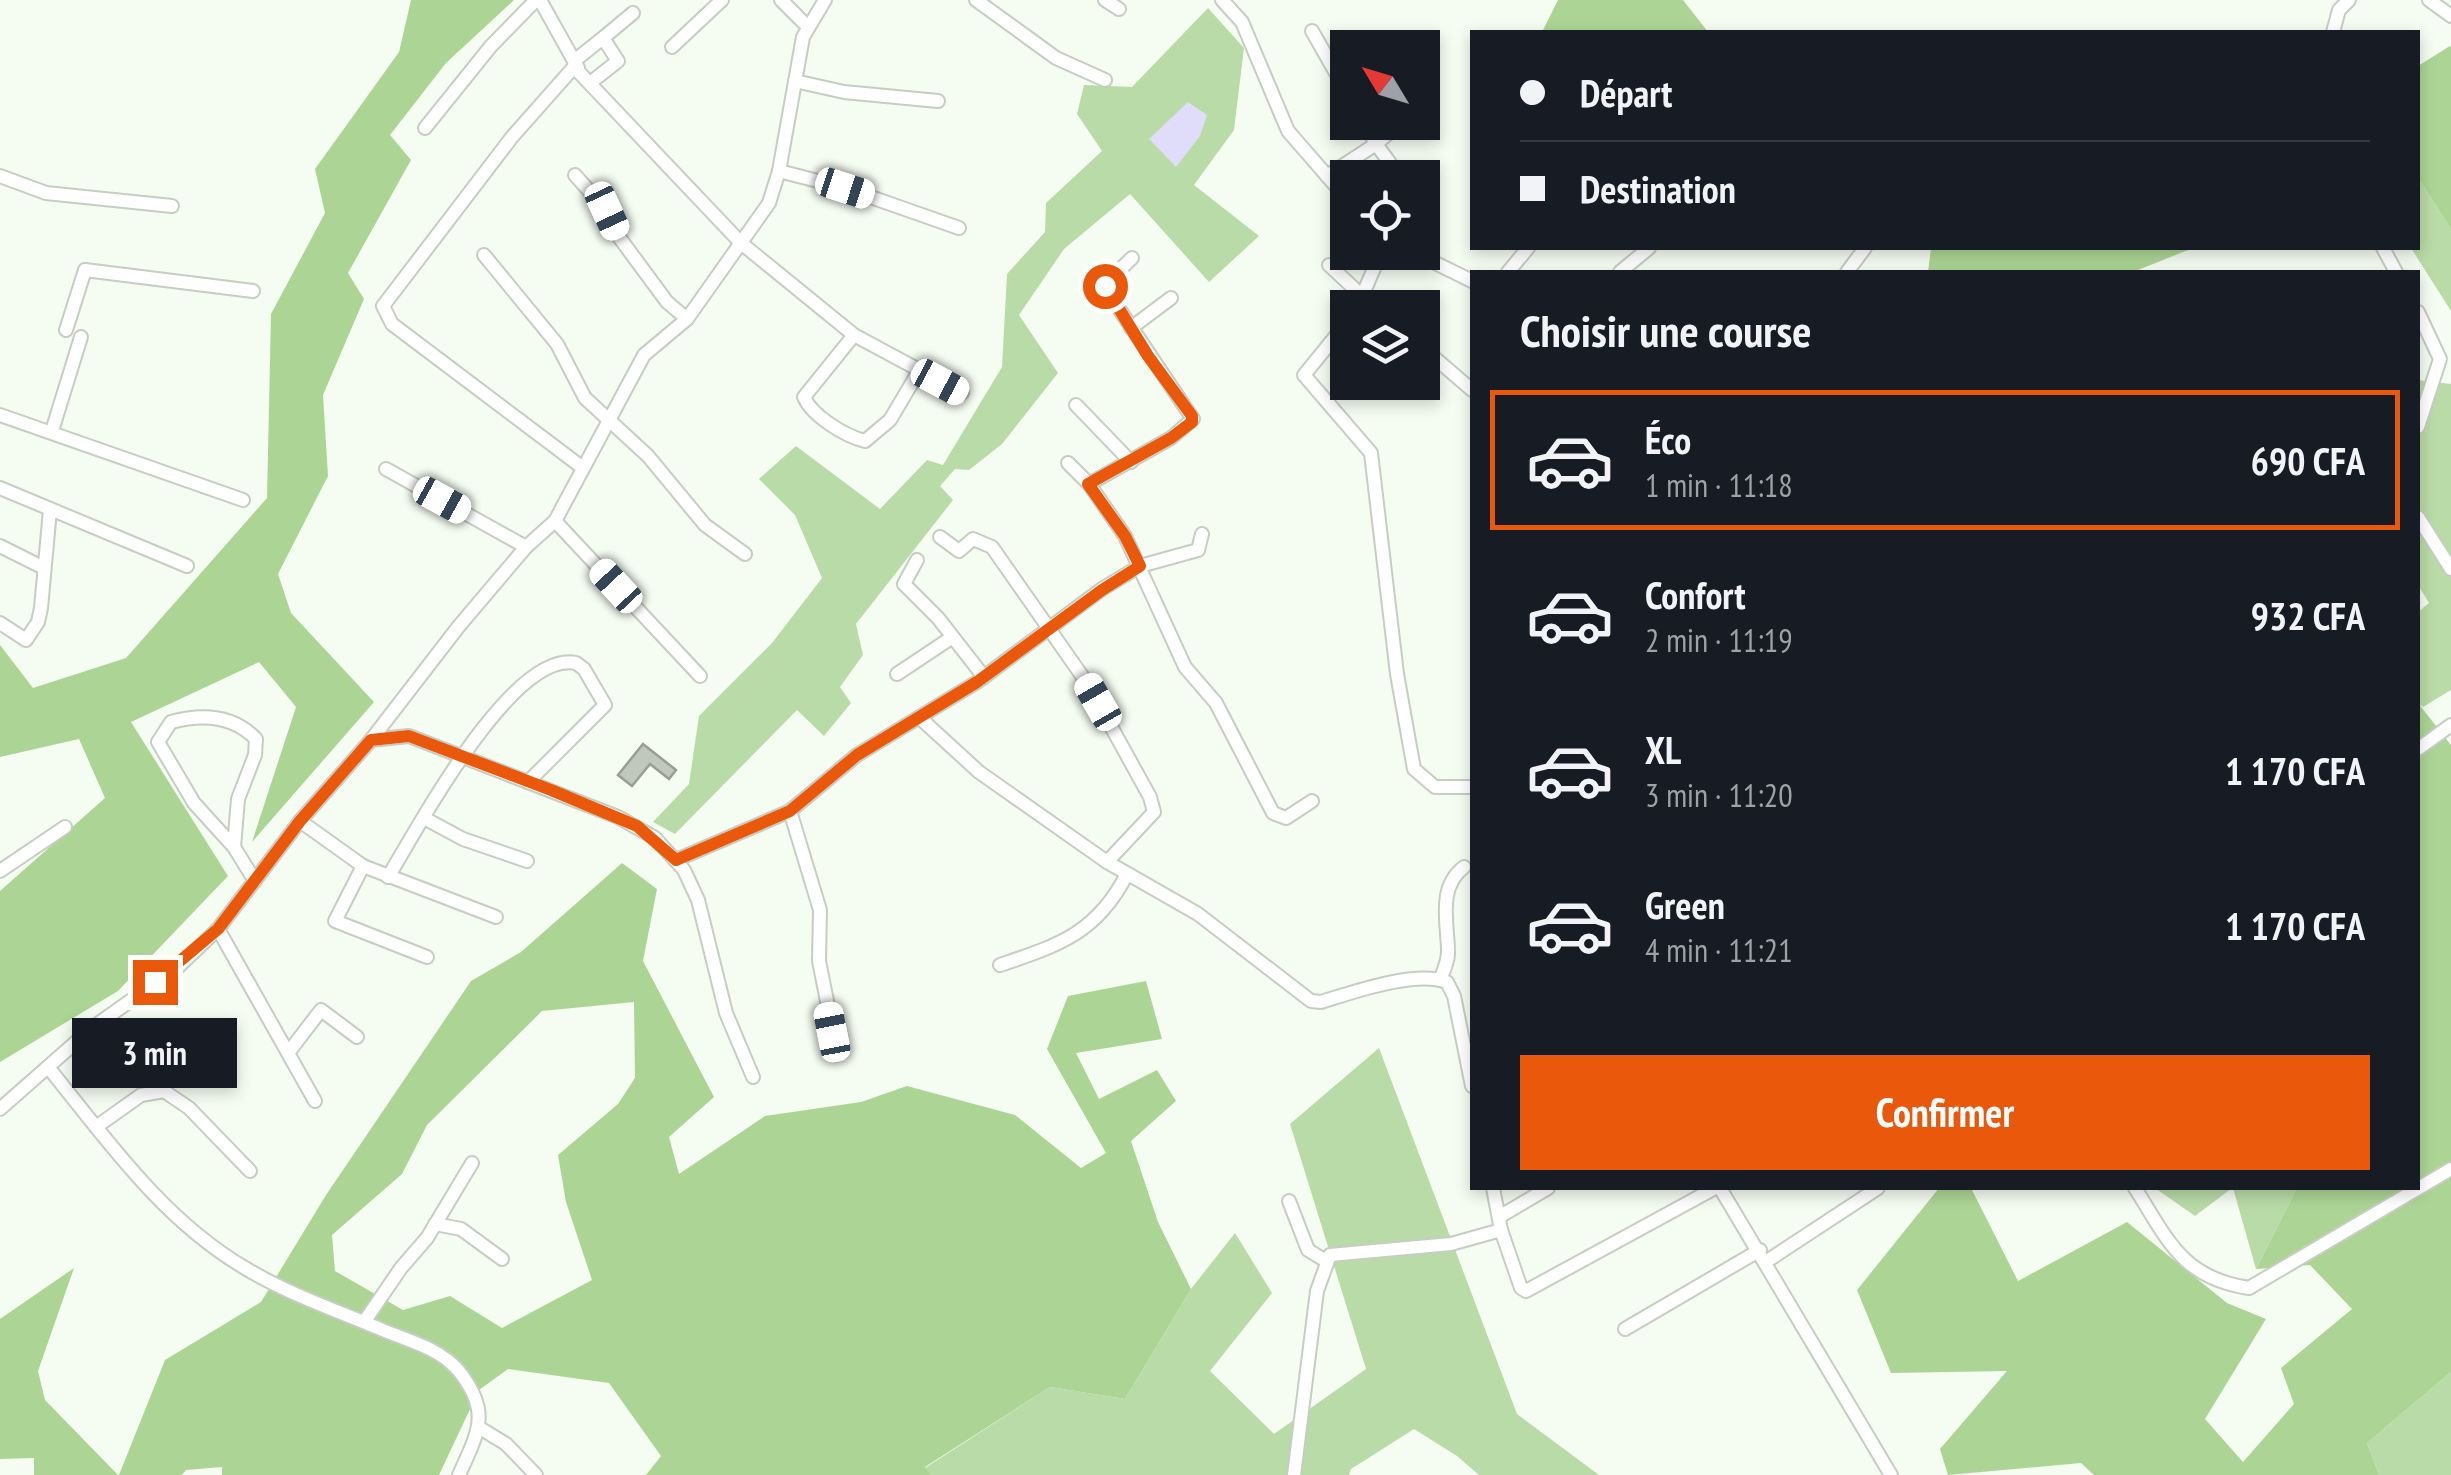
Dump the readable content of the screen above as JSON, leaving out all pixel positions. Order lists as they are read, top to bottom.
{
  "north": "top left",
  "page": {
    "banner": ["Départ", "Destination"],
    "heading": "Choisir une course",
    "list": [
      {
        "name": "Éco",
        "note": "1 min · 11:18",
        "value": "690 CFA"
      },
      {
        "name": "Confort",
        "note": "2 min · 11:19",
        "value": "932 CFA"
      },
      {
        "name": "XL",
        "note": "3 min · 11:20",
        "value": "1 170 CFA"
      },
      {
        "name": "Green",
        "note": "4 min · 11:21",
        "value": "1 170 CFA"
      }
    ],
    "bubble": "3 min",
    "buttons": "Confirmer"
  }
}
